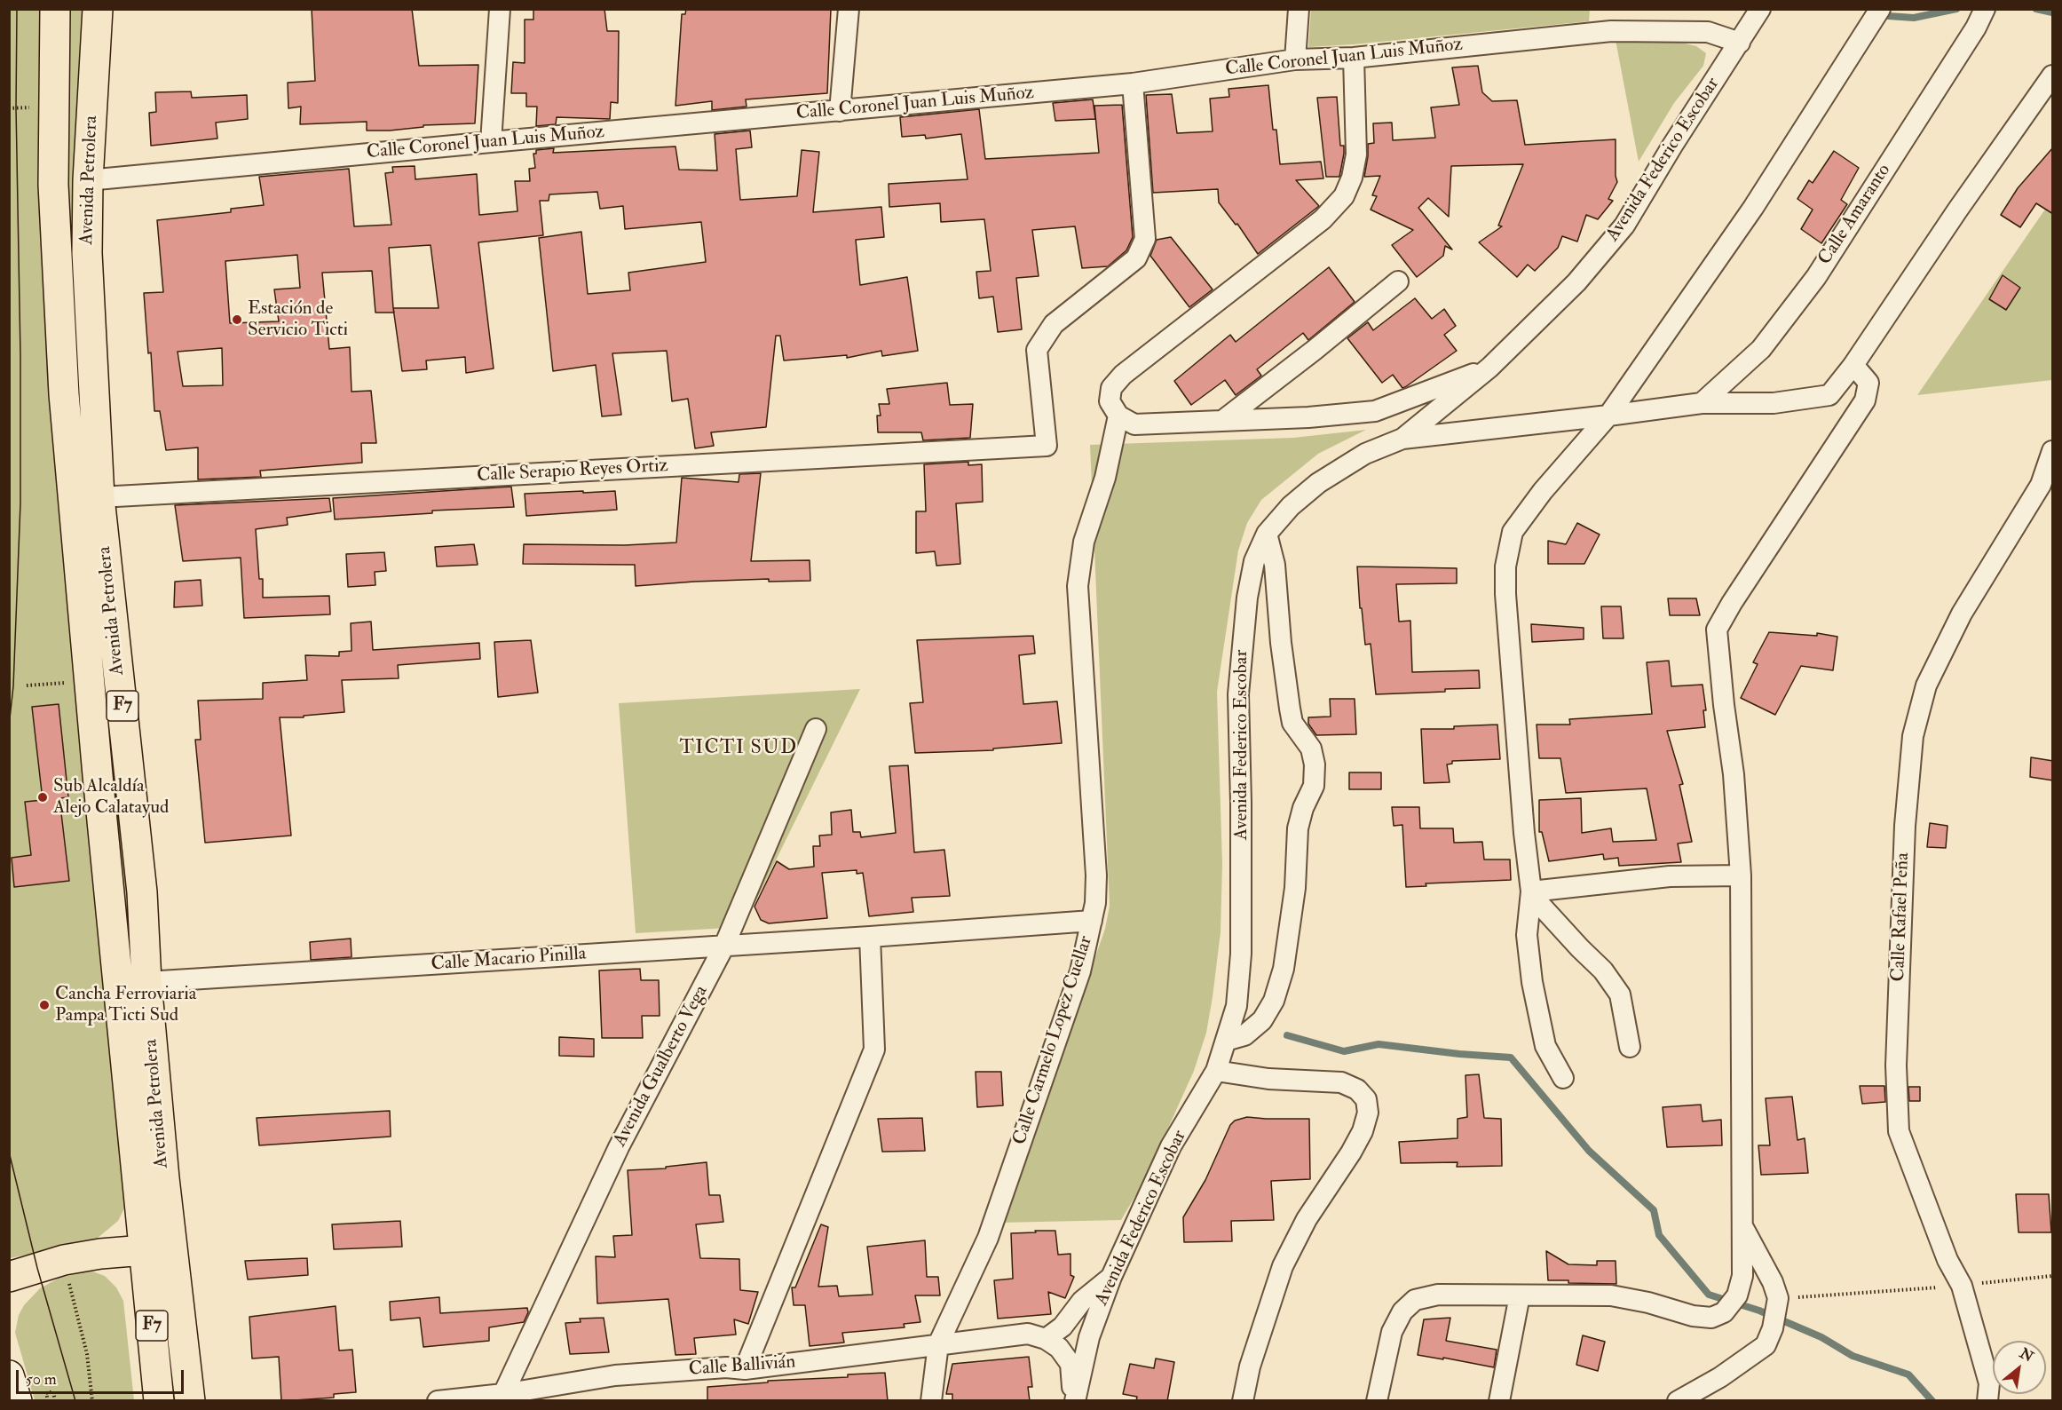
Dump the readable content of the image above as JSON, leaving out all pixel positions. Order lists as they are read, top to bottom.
{
  "streets": {
    "highway": ["Avenida Petrolera", "F7"],
    "street": [
      "Calle Coronel Juan Luis Muñoz",
      "Avenida Federico Escobar",
      "Calle Amaranto",
      "Calle Serapio Reyes Ortiz",
      "Calle Rafael Peña",
      "Calle Macario Pinilla",
      "Calle Carmelo Lopez Cuellar",
      "Avenida Gualberto Vega",
      "Calle Ballivián"
    ]
  },
  "crossings": [
    ["Calle Coronel Juan Luis Muñoz", "Avenida Federico Escobar"],
    ["Calle Coronel Juan Luis Muñoz", "Avenida Petrolera"],
    ["Calle Coronel Juan Luis Muñoz", "Calle Serapio Reyes Ortiz"],
    ["Avenida Petrolera", "Calle Serapio Reyes Ortiz"],
    ["Avenida Petrolera", "Calle Macario Pinilla"],
    ["Calle Macario Pinilla", "Calle Carmelo Lopez Cuellar"],
    ["Calle Macario Pinilla", "Avenida Gualberto Vega"],
    ["Calle Carmelo Lopez Cuellar", "Calle Ballivián"],
    ["Avenida Gualberto Vega", "Calle Ballivián"]
  ],
  "districts": ["TICTI SUD"],
  "places": ["Estación de Servicio Ticti", "Sub Alcaldía Alejo Calatayud", "Cancha Ferroviaria Pampa Ticti Sud"],
  "scale_bar": "50 m",
  "north": "top right"
}
